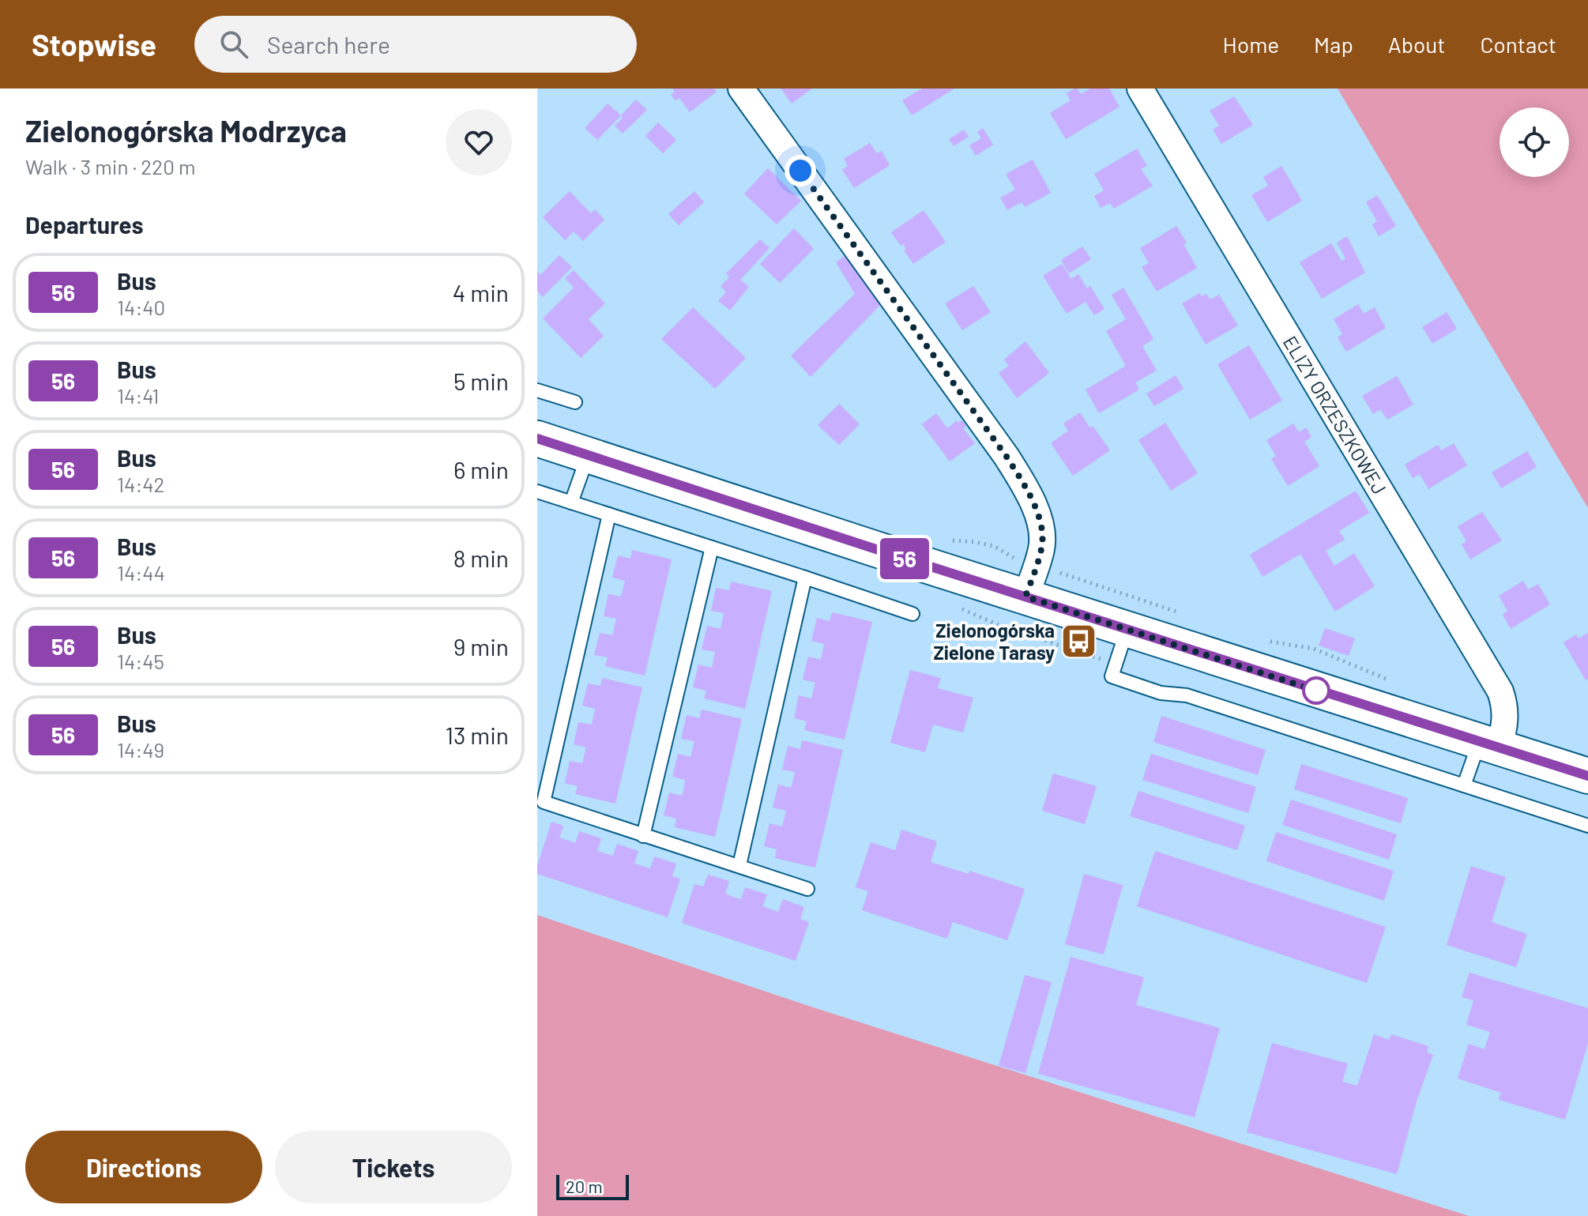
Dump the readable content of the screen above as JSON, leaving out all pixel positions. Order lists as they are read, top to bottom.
{
  "streets": {
    "street": ["ELIZY ORZESZKOWEJ"]
  },
  "places": {
    "bus stop": ["Zielonogórska Zielone Tarasy"]
  },
  "lines": ["bus line 56"],
  "scale_bar": "20 m",
  "page": {
    "header": "Stopwise",
    "search": "Search here",
    "nav": [
      "Home",
      "Map",
      "About",
      "Contact"
    ],
    "heading": [
      ["Zielonogórska Modrzyca", "Walk · 3 min · 220 m"],
      "Departures"
    ],
    "on_map": "56",
    "list": [
      {
        "mark": "56",
        "name": "Bus",
        "note": "14:40",
        "value": "4 min"
      },
      {
        "mark": "56",
        "name": "Bus",
        "note": "14:41",
        "value": "5 min"
      },
      {
        "mark": "56",
        "name": "Bus",
        "note": "14:42",
        "value": "6 min"
      },
      {
        "mark": "56",
        "name": "Bus",
        "note": "14:44",
        "value": "8 min"
      },
      {
        "mark": "56",
        "name": "Bus",
        "note": "14:45",
        "value": "9 min"
      },
      {
        "mark": "56",
        "name": "Bus",
        "note": "14:49",
        "value": "13 min"
      }
    ],
    "buttons": ["Directions", "Tickets"],
    "scale": "20 m"
  }
}
